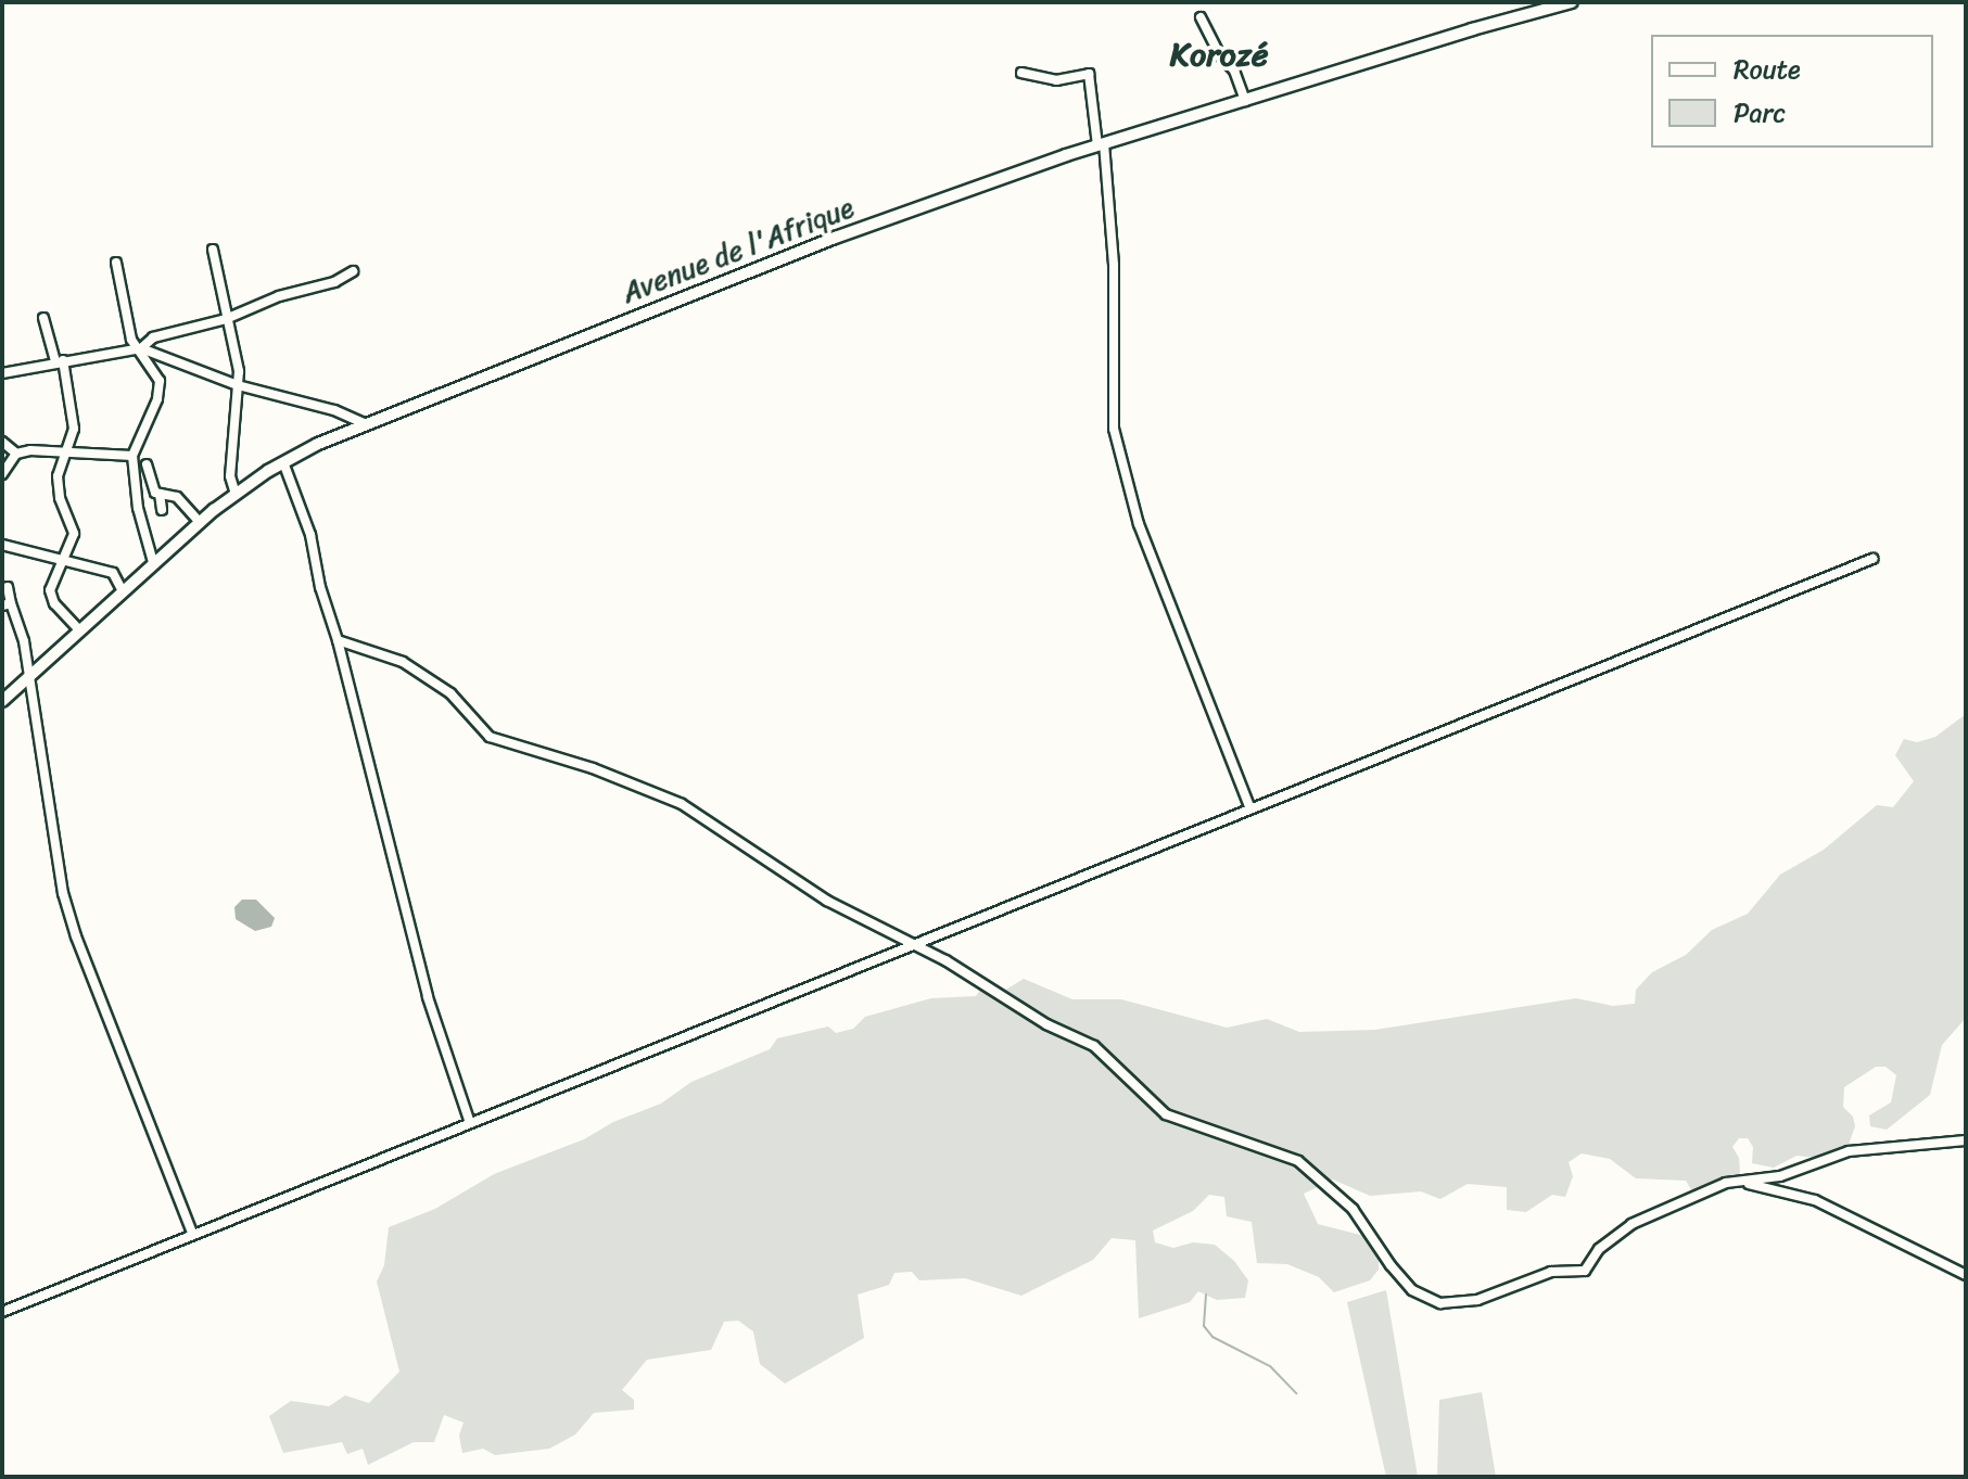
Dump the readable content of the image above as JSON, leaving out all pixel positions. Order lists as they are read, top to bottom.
{
  "streets": {
    "main road": ["Avenue de l'Afrique"]
  },
  "districts": ["Korozé"],
  "legend": ["Route", "Parc"]
}
